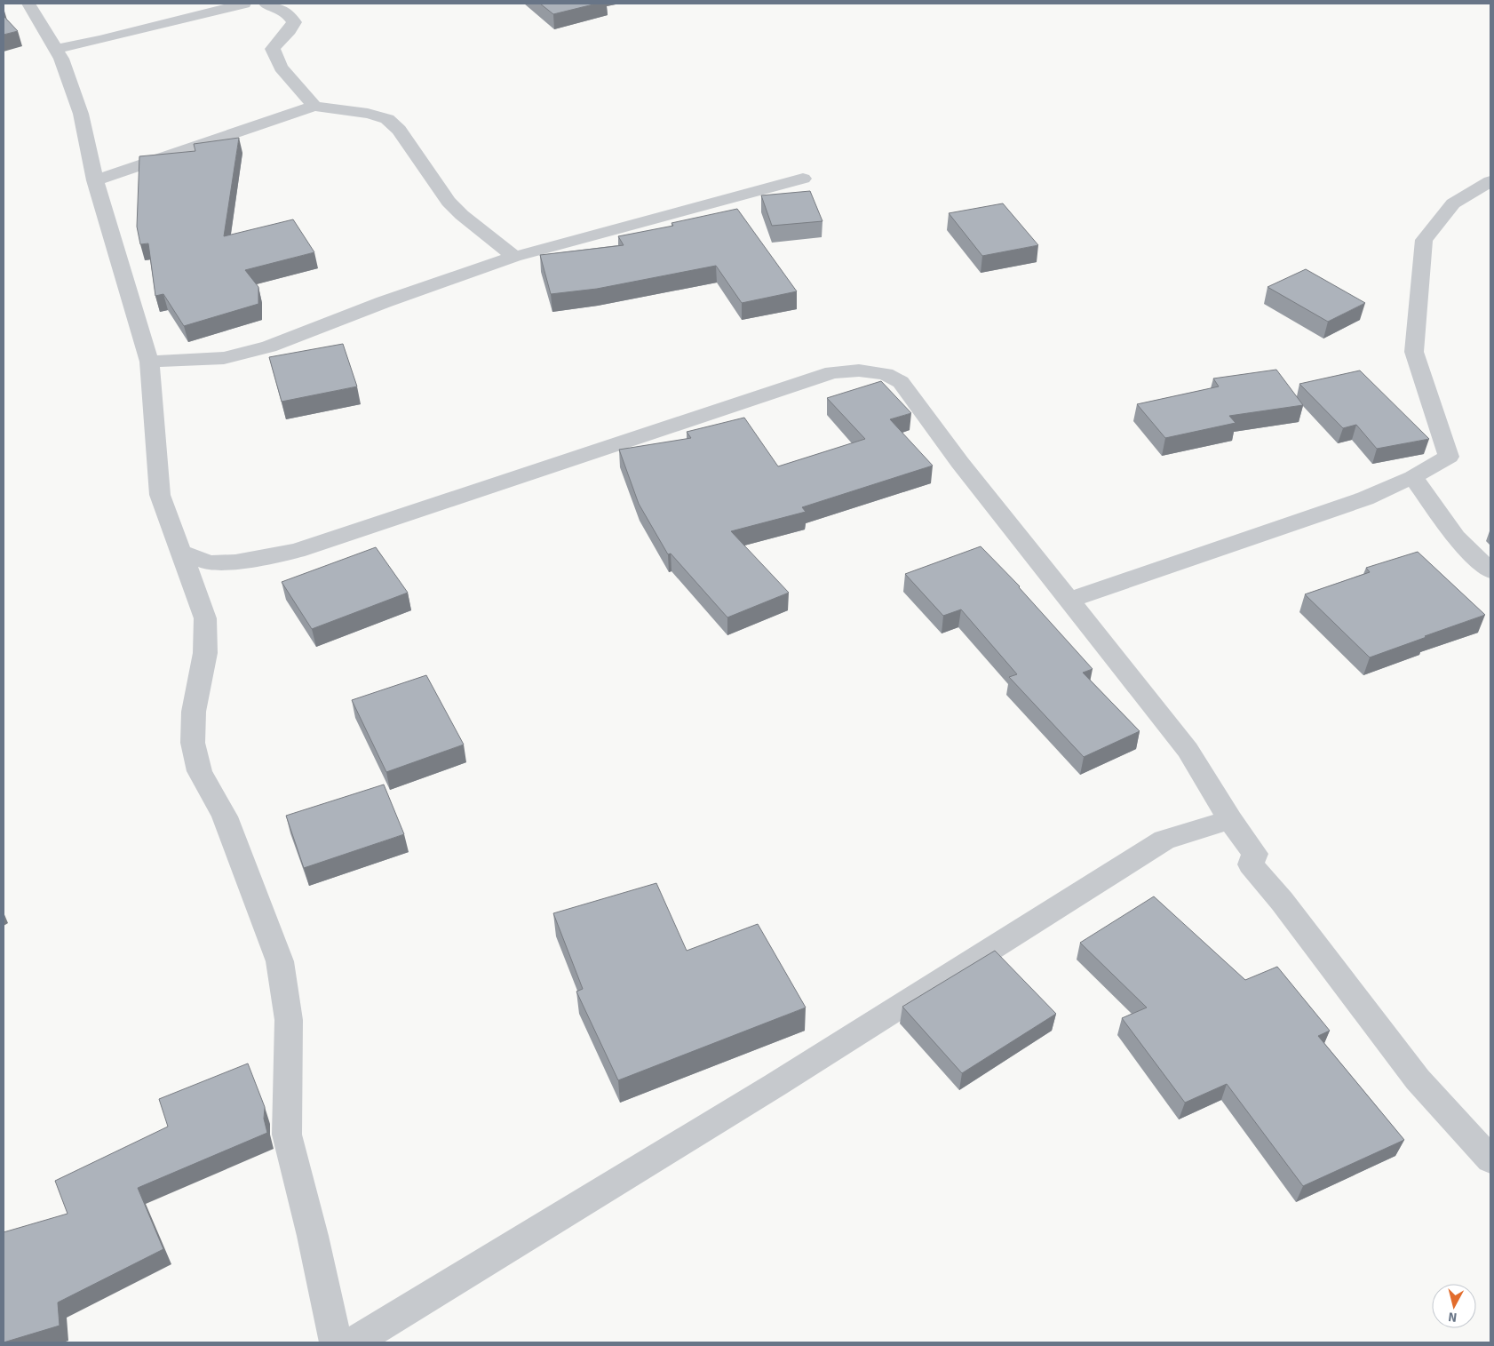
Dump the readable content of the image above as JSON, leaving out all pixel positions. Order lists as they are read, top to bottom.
{
  "north": "bottom"
}
